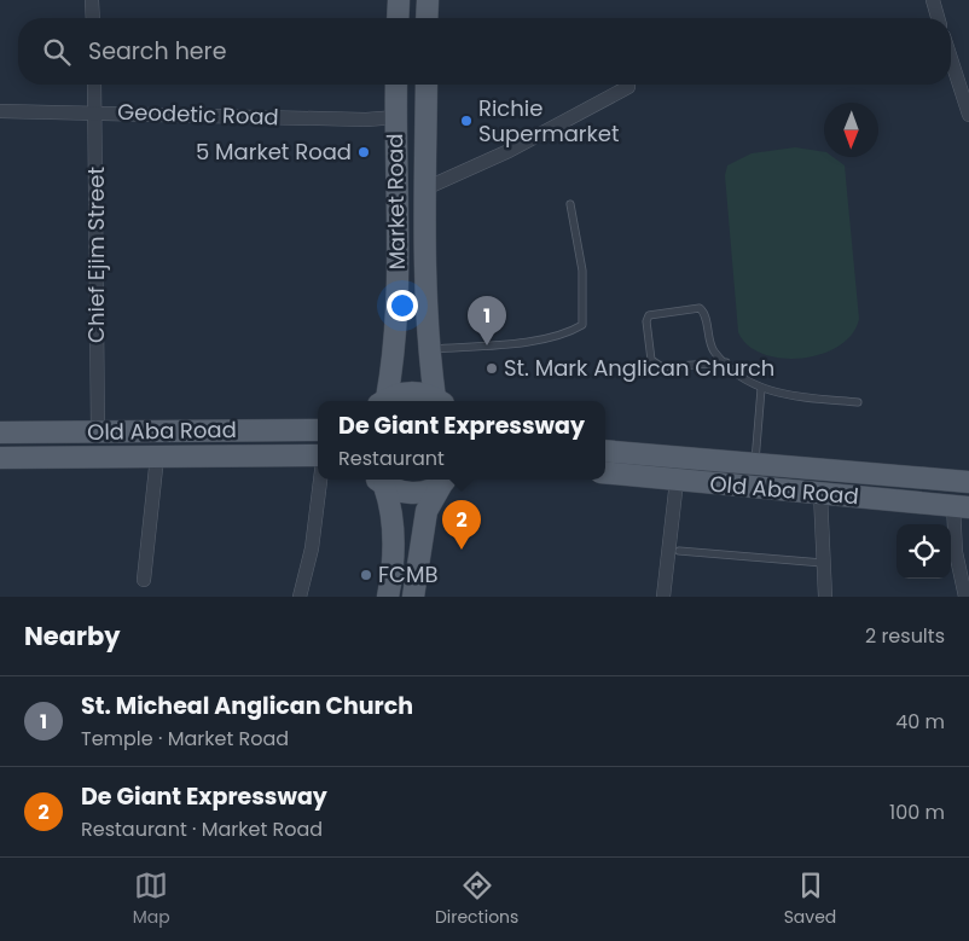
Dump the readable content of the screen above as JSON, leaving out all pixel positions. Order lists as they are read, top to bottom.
{
  "streets": {
    "main road": ["Market Road", "Old Aba Road"],
    "street": ["Geodetic Road", "Chief Ejim Street"]
  },
  "crossings": [
    ["Geodetic Road", "Market Road"],
    ["Geodetic Road", "Chief Ejim Street"],
    ["Chief Ejim Street", "Old Aba Road"]
  ],
  "places": [
    "Richie Supermarket",
    "5 Market Road",
    "St. Mark Anglican Church",
    "FCMB"
  ],
  "north": "bottom",
  "page": {
    "search": "Search here",
    "pins": ["1", "2"],
    "popup": ["De Giant Expressway", "Restaurant"],
    "heading": ["Nearby", "2 results"],
    "list": [
      {
        "mark": "1",
        "name": "St. Micheal Anglican Church",
        "note": "Temple · Market Road",
        "value": "40 m"
      },
      {
        "mark": "2",
        "name": "De Giant Expressway",
        "note": "Restaurant · Market Road",
        "value": "100 m"
      }
    ],
    "nav": ["Map", "Directions", "Saved"]
  }
}
